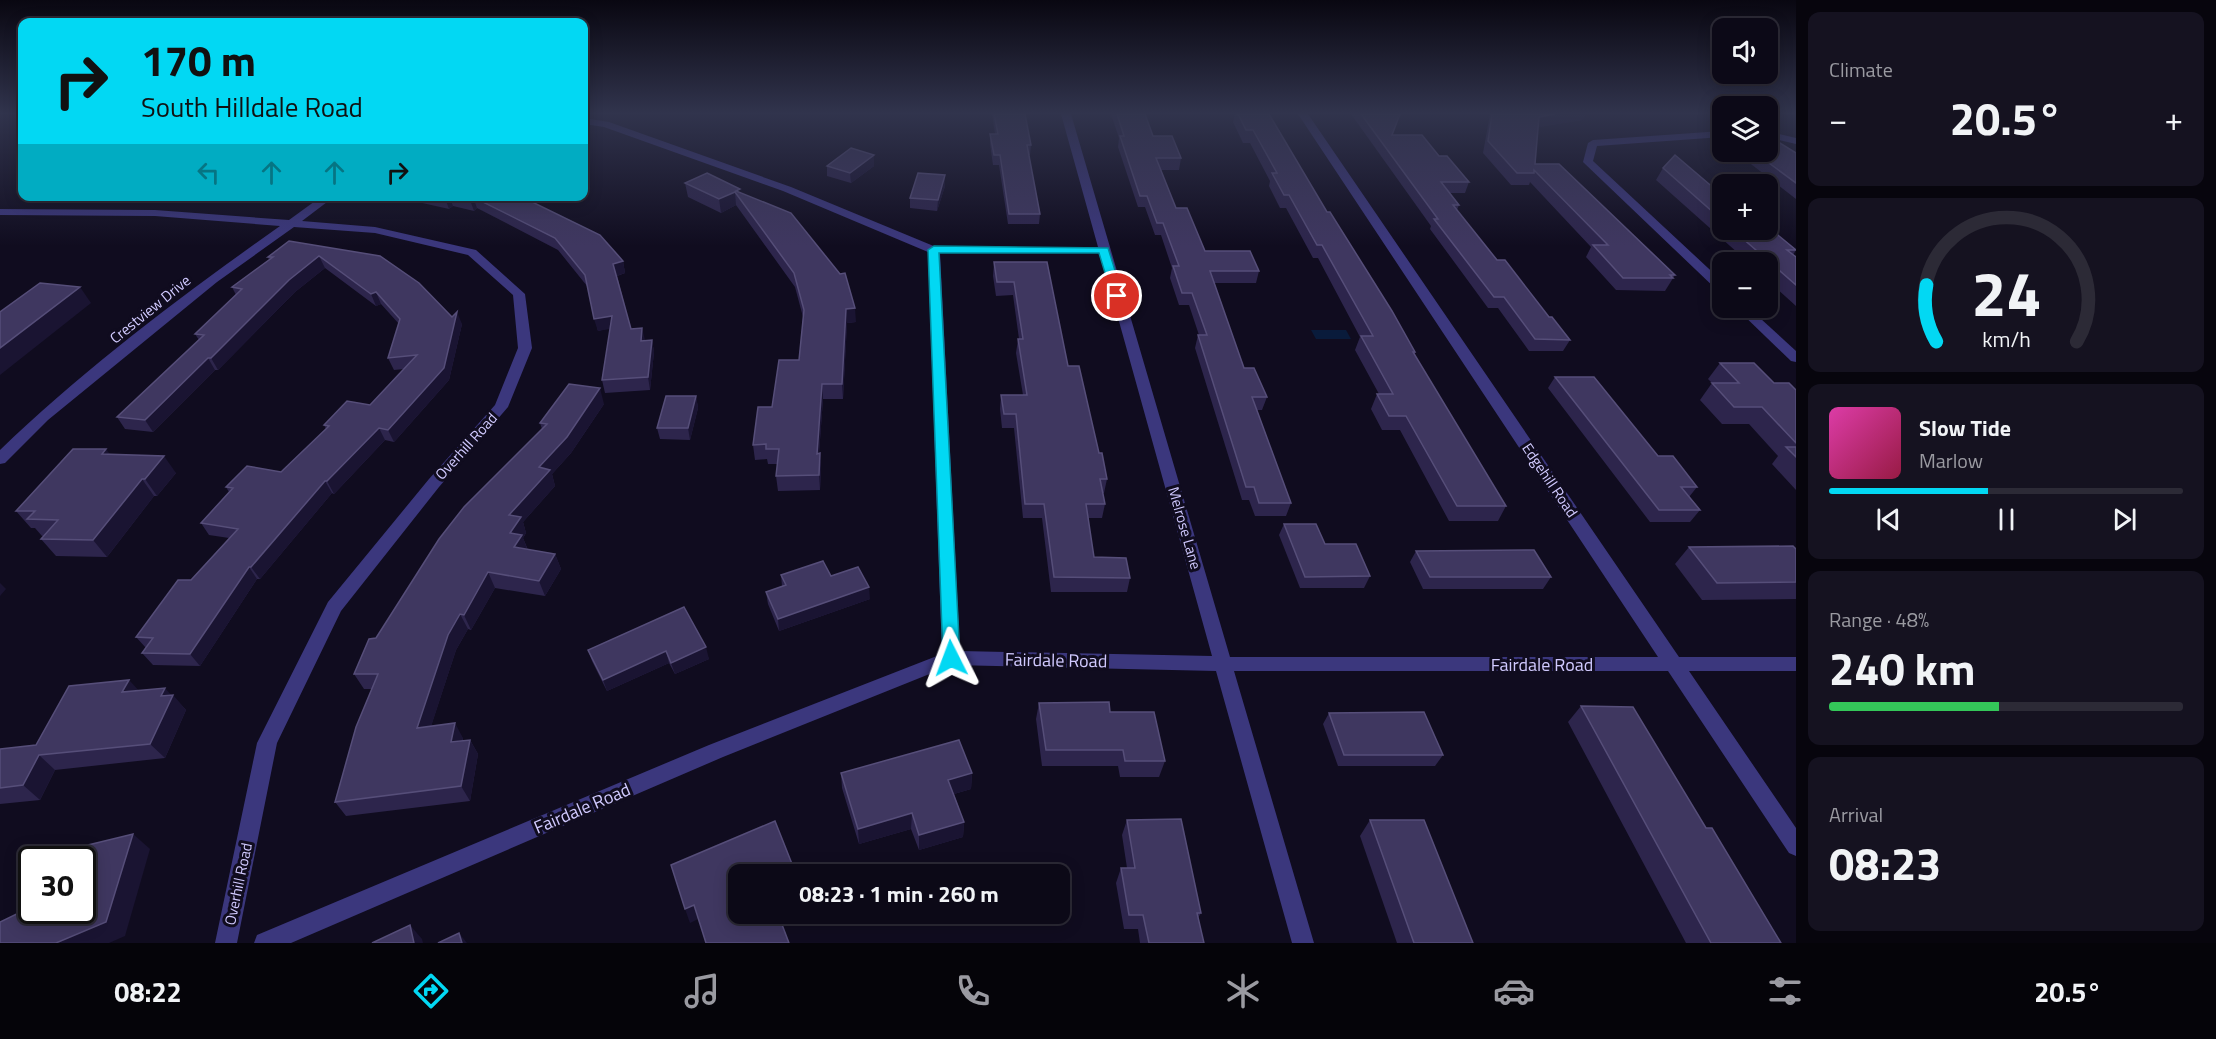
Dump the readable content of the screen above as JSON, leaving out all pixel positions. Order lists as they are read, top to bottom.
{
  "streets": {
    "street": [
      "Crestview Drive",
      "Overhill Road",
      "Edgehill Road",
      "Melrose Lane",
      "Fairdale Road"
    ]
  },
  "crossings": [
    ["Crestview Drive", "Overhill Road"],
    ["Edgehill Road", "Fairdale Road"],
    ["Melrose Lane", "Fairdale Road"]
  ],
  "page": {
    "tile": [
      "Climate",
      ["Range · 48%", "240 km"],
      ["Arrival", "08:23"]
    ],
    "map_buttons": ["+", "−"],
    "turn": ["170 m", "South Hilldale Road"],
    "heat": ["−", "20.5°", "+"],
    "song": ["Slow Tide", "Marlow"],
    "limit": "30",
    "trip": "08:23 · 1 min · 260 m",
    "tabs": ["08:22", "20.5°"],
    "gauge": ["24", "km/h"]
  }
}
